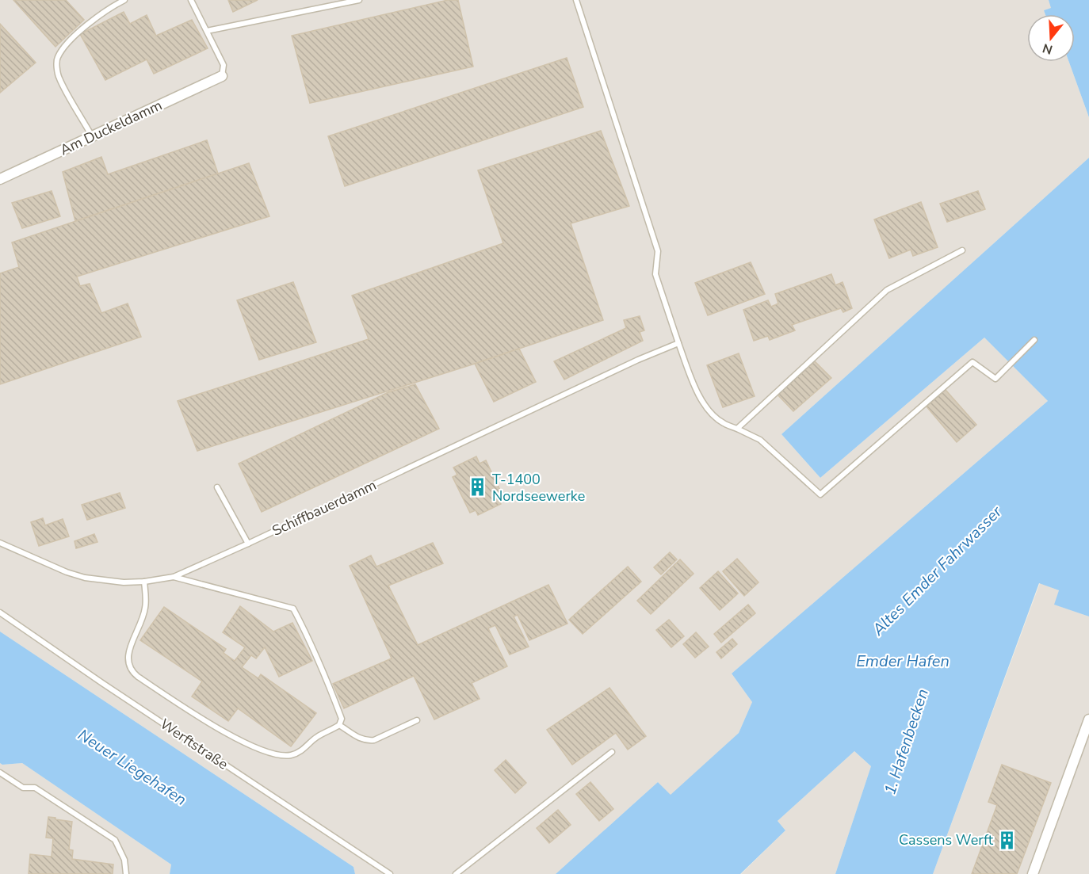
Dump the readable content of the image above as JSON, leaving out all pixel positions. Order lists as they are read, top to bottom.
{
  "streets": {
    "street": ["Am Duckeldamm"],
    "lane": ["Schiffbauerdamm", "Werftstraße"]
  },
  "water": [
    "Altes Emder Fahrwasser",
    "Emder Hafen",
    "1. Hafenbecken",
    "Neuer Liegehafen"
  ],
  "places": {
    "building": ["T-1400 Nordseewerke", "Cassens Werft"]
  },
  "north": "bottom"
}
